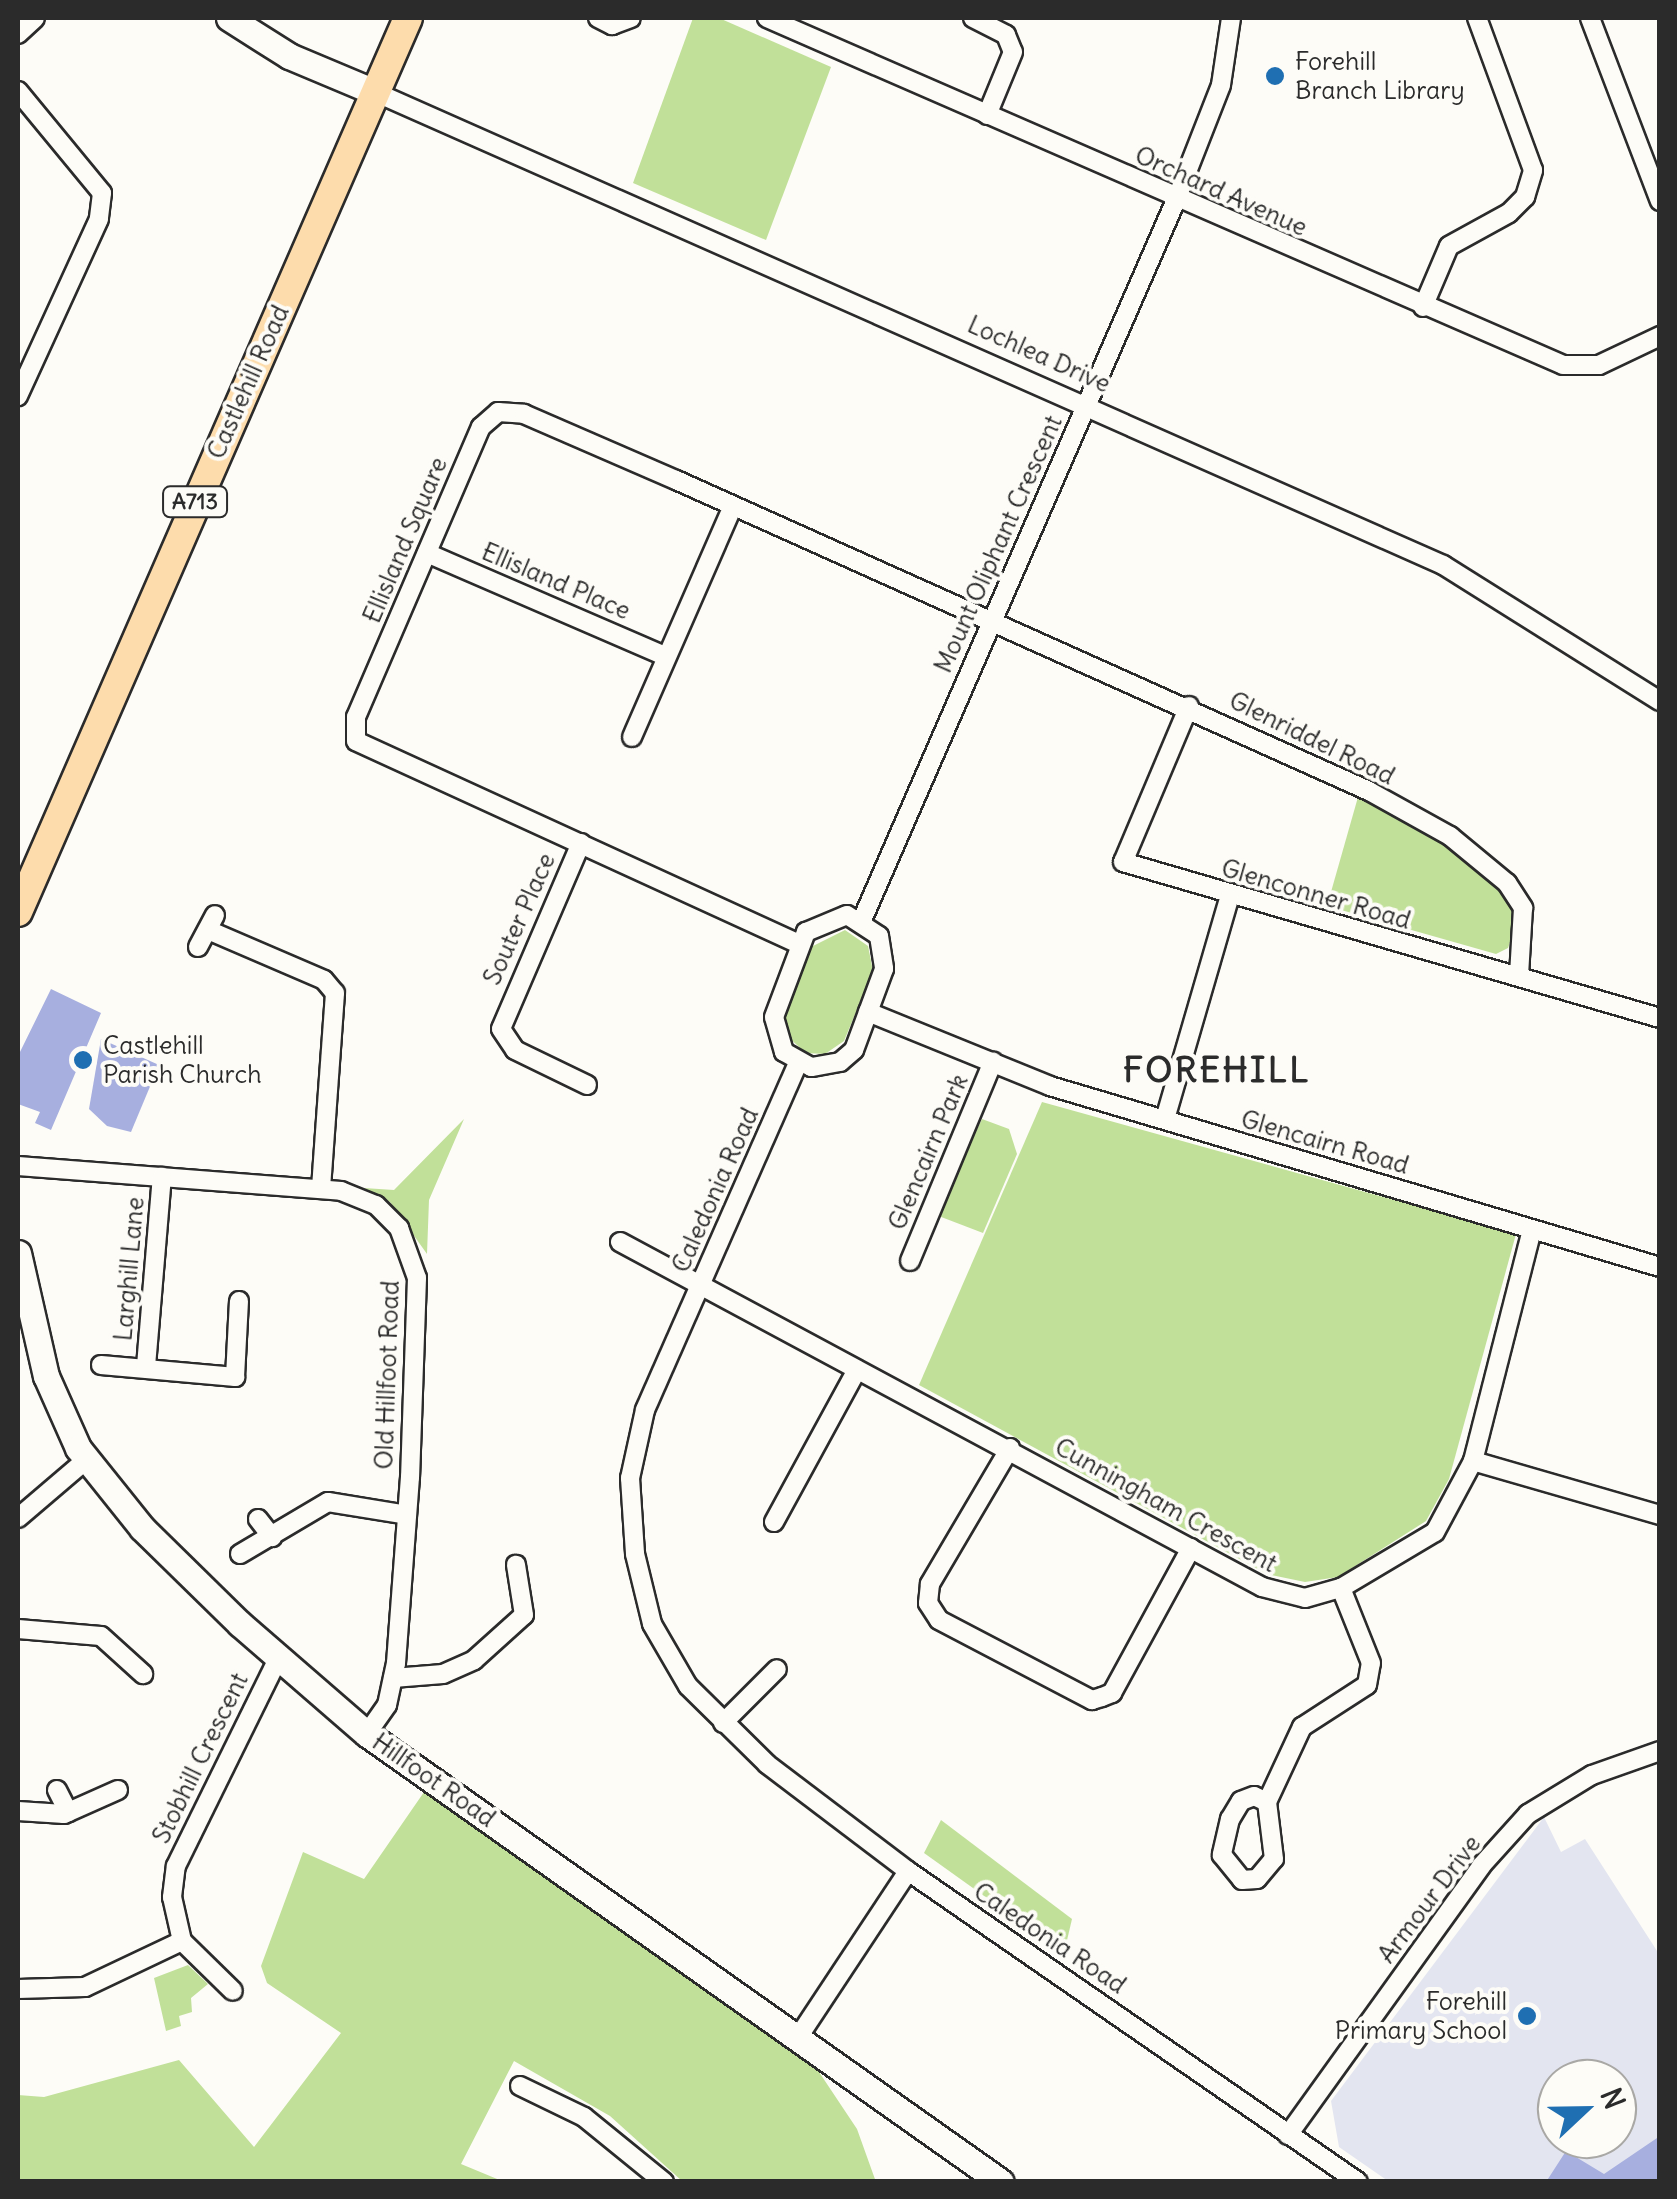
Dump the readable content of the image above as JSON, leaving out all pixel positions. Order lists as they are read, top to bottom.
{
  "streets": {
    "main road": ["Castlehill Road", "A713"],
    "street": [
      "Orchard Avenue",
      "Lochlea Drive",
      "Ellisland Square",
      "Mount Oliphant Crescent",
      "Ellisland Place",
      "Glenriddel Road",
      "Glenconner Road",
      "Souter Place",
      "Glencairn Road",
      "Glencairn Park",
      "Caledonia Road",
      "Larghill Lane",
      "Old Hillfoot Road",
      "Cunningham Crescent",
      "Stobhill Crescent",
      "Hillfoot Road",
      "Armour Drive"
    ]
  },
  "crossings": [
    ["Orchard Avenue", "Mount Oliphant Crescent"],
    ["Lochlea Drive", "Castlehill Road"],
    ["Lochlea Drive", "Mount Oliphant Crescent"],
    ["Ellisland Square", "Mount Oliphant Crescent"],
    ["Ellisland Square", "Ellisland Place"],
    ["Ellisland Square", "Glenriddel Road"],
    ["Ellisland Square", "Souter Place"],
    ["Mount Oliphant Crescent", "Glenriddel Road"],
    ["Glenriddel Road", "Glenconner Road"],
    ["Glencairn Road", "Glencairn Park"],
    ["Glencairn Road", "Cunningham Crescent"],
    ["Caledonia Road", "Cunningham Crescent"],
    ["Caledonia Road", "Armour Drive"],
    ["Larghill Lane", "Old Hillfoot Road"],
    ["Old Hillfoot Road", "Hillfoot Road"],
    ["Stobhill Crescent", "Hillfoot Road"]
  ],
  "districts": ["FOREHILL"],
  "places": ["Forehill Branch Library", "Castlehill Parish Church", "Forehill Primary School"],
  "north": "right"
}
